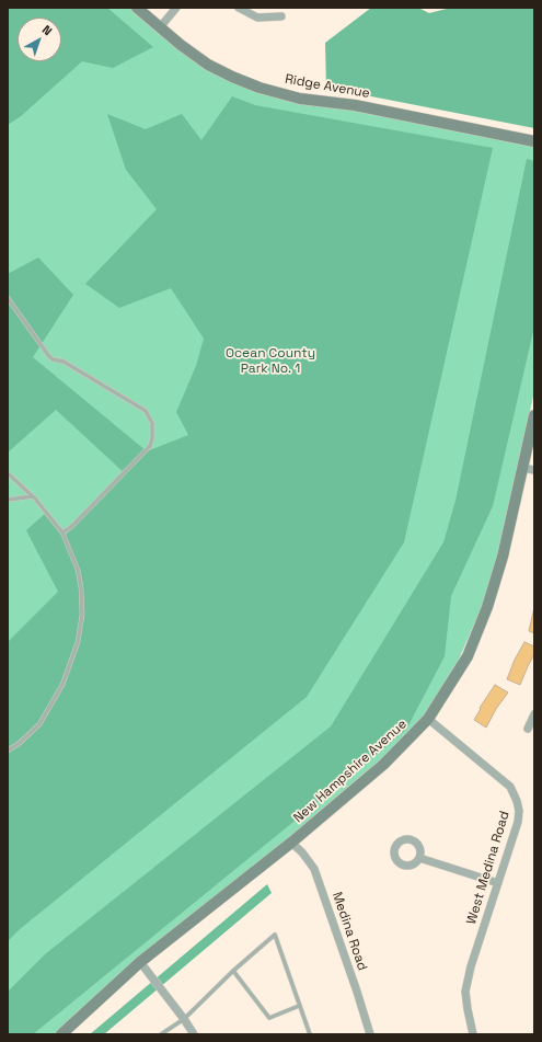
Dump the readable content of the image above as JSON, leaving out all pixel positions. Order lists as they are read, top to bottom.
{
  "streets": {
    "main road": ["Ridge Avenue", "New Hampshire Avenue"],
    "street": ["West Medina Road", "Medina Road"]
  },
  "crossings": [
    ["New Hampshire Avenue", "West Medina Road"],
    ["New Hampshire Avenue", "Medina Road"]
  ],
  "parks": ["Ocean County Park No. 1"],
  "north": "top right"
}
